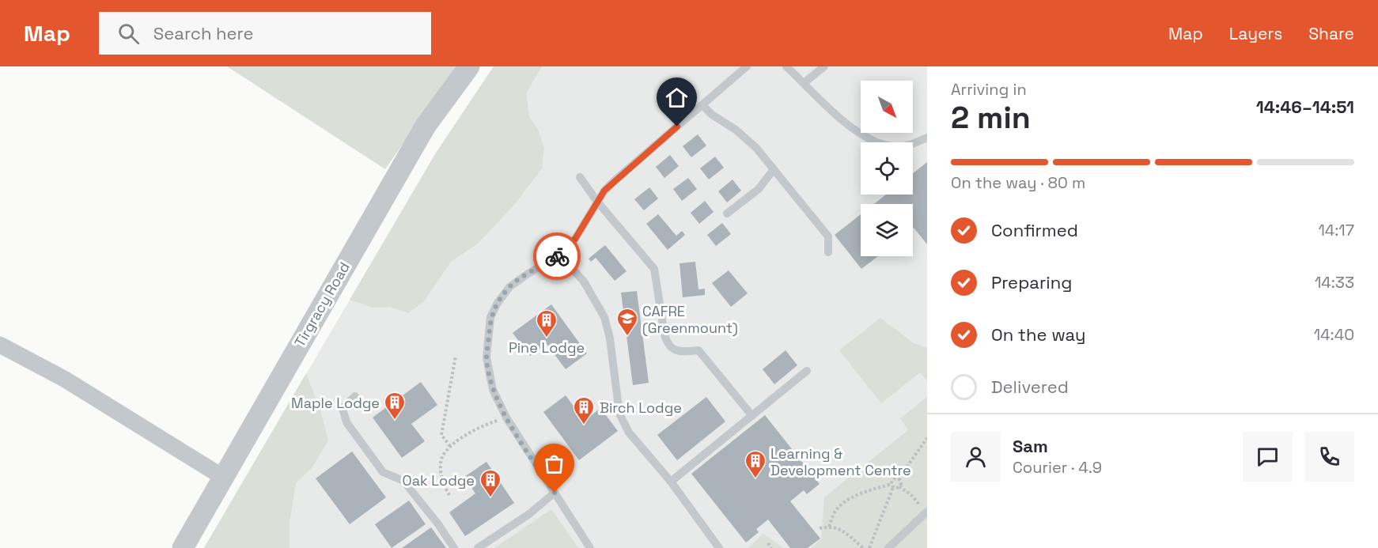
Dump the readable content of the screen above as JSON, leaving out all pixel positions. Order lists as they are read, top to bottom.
{
  "streets": {
    "street": ["Tirgracy Road"]
  },
  "places": {
    "school or university": ["CAFRE (Greenmount)"],
    "building": [
      "Pine Lodge",
      "Maple Lodge",
      "Birch Lodge",
      "Learning & Development Centre",
      "Oak Lodge"
    ]
  },
  "north": "bottom right",
  "page": {
    "header": "Map",
    "search": "Search here",
    "nav": ["Map", "Layers", "Share"],
    "heading": ["2 min", "Arriving in", "14:46–14:51"],
    "panel": ["Sam", "Courier · 4.9"],
    "bar": "On the way · 80 m",
    "list": [
      ["Confirmed", "14:17"],
      ["Preparing", "14:33"],
      ["On the way", "14:40"],
      "Delivered"
    ]
  }
}
